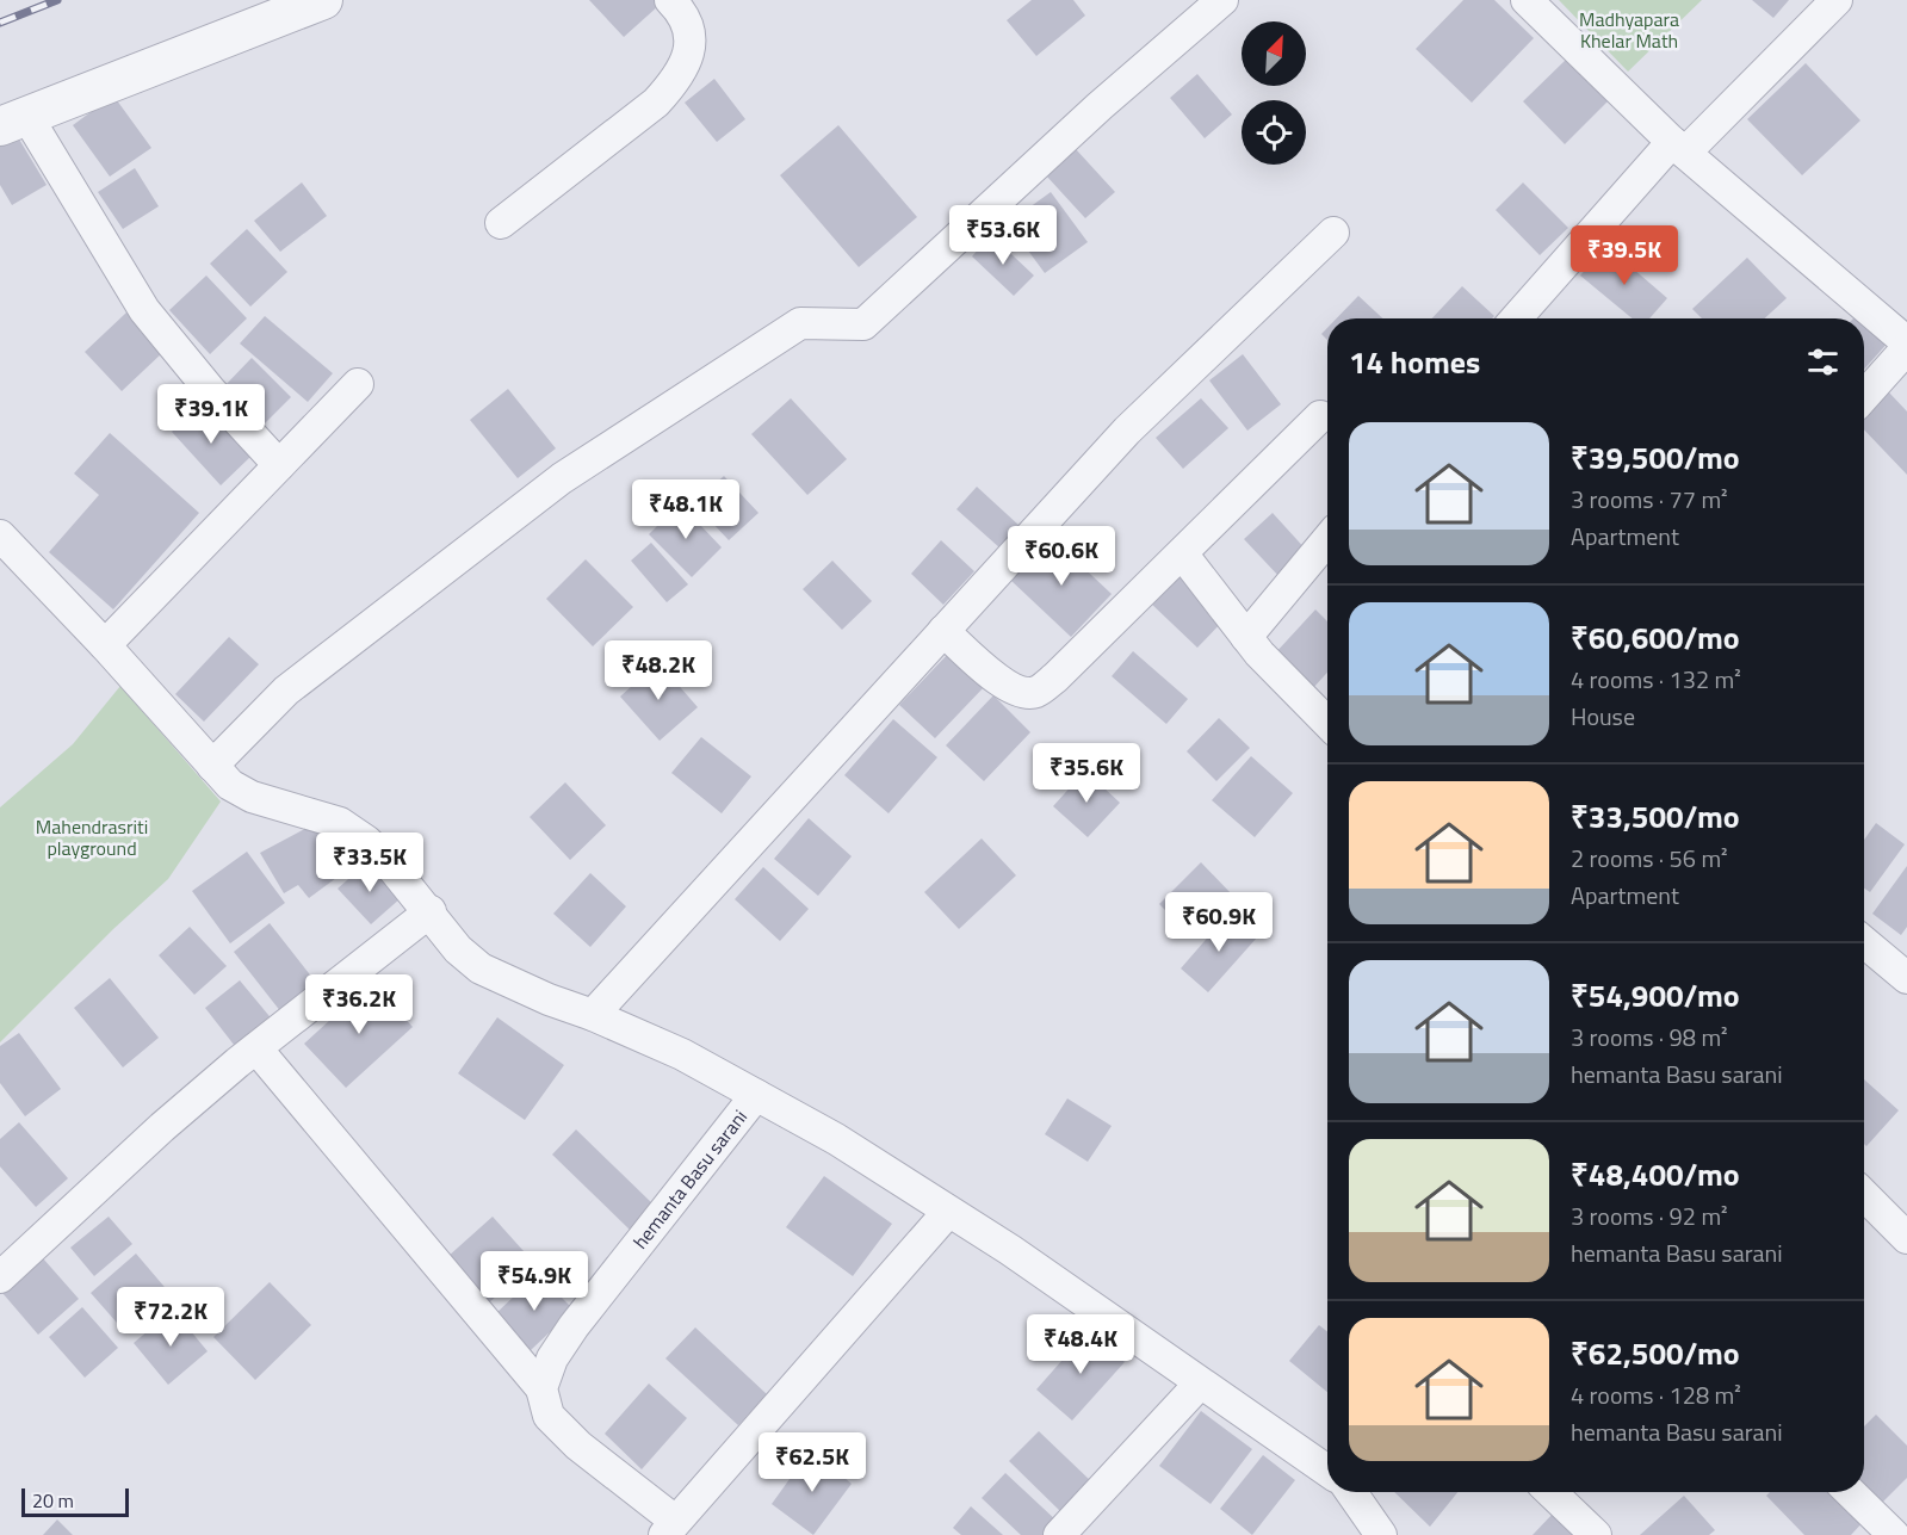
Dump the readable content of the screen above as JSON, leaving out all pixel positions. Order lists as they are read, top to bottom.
{
  "streets": {
    "street": ["hemanta Basu sarani"]
  },
  "parks": ["Madhyapara Khelar Math", "Mahendrasriti playground"],
  "scale_bar": "20 m",
  "north": "top right",
  "page": {
    "price": [
      "₹53.6K",
      "₹39.5K",
      "₹39.1K",
      "₹48.1K",
      "₹60.6K",
      "₹48.2K",
      "₹35.6K",
      "₹33.5K",
      "₹60.9K",
      "₹36.2K",
      "₹54.9K",
      "₹72.2K",
      "₹48.4K",
      "₹62.5K"
    ],
    "heading": "14 homes",
    "list": [
      {
        "name": "₹39,500/mo",
        "note": "3 rooms · 77 m² · Apartment"
      },
      {
        "name": "₹60,600/mo",
        "note": "4 rooms · 132 m² · House"
      },
      {
        "name": "₹33,500/mo",
        "note": "2 rooms · 56 m² · Apartment"
      },
      {
        "name": "₹54,900/mo",
        "note": "3 rooms · 98 m² · hemanta Basu sarani"
      },
      {
        "name": "₹48,400/mo",
        "note": "3 rooms · 92 m² · hemanta Basu sarani"
      },
      {
        "name": "₹62,500/mo",
        "note": "4 rooms · 128 m² · hemanta Basu sarani"
      }
    ],
    "scale": "20 m"
  }
}
